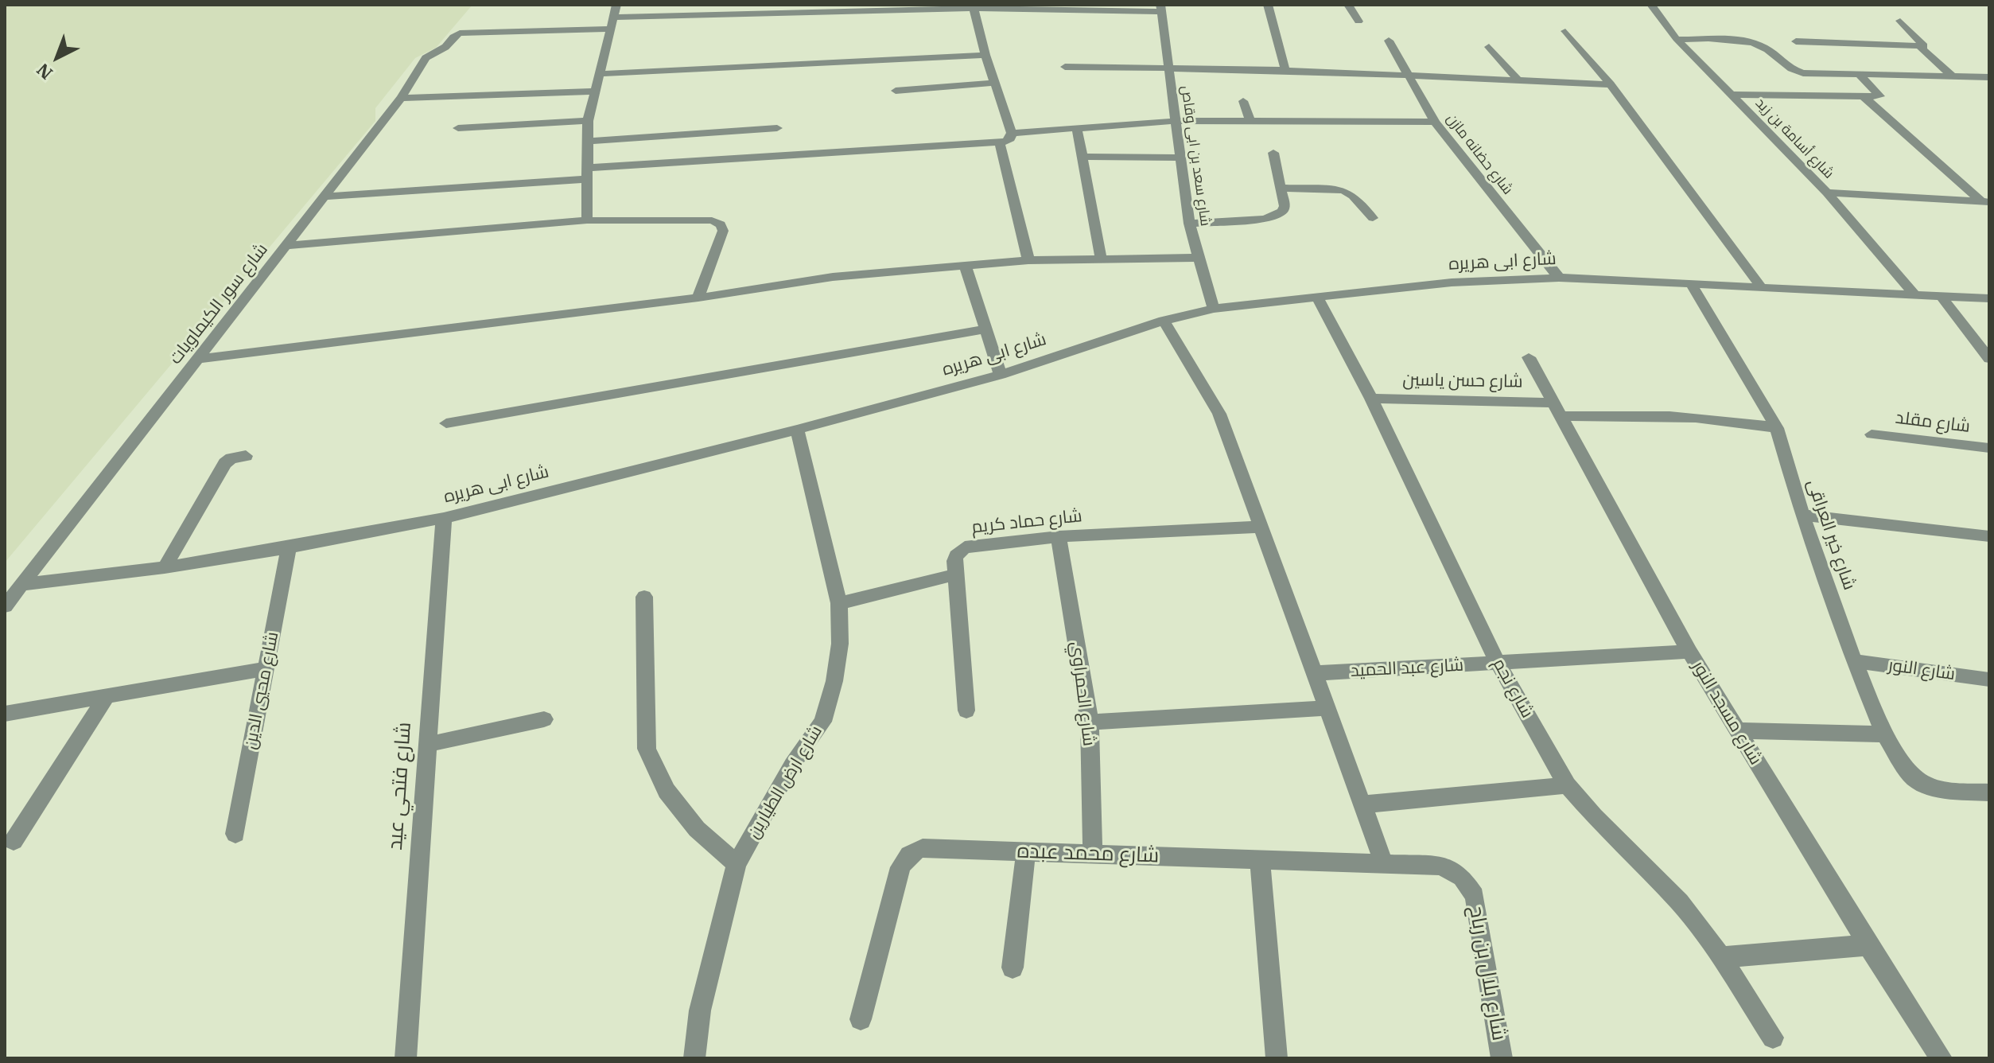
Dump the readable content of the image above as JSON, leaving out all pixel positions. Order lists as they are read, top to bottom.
{
  "streets": {
    "street": [
      "شارع أسامة بن زيد",
      "شارع حضانه مازن",
      "شارع سعد بن ابى وقاص",
      "شارع ابى هريره",
      "شارع سور الكيماويات",
      "شارع حسن ياسين",
      "شارع مقلد",
      "شارع حماد كريم",
      "شارع خير العراقى",
      "شارع عبد الحميد",
      "شارع النور",
      "شارع نجم",
      "شارع محيي الدين",
      "شارع الحمراوي",
      "شارع مسجد النور",
      "شارع ارض الطيارين",
      "شارع فتحي عيد",
      "شارع محمد عبده",
      "شارع بلال بن رباح"
    ]
  },
  "crossings": [
    ["شارع أسامة بن زيد", "شارع ابى هريره"],
    ["شارع حضانه مازن", "شارع ابى هريره"],
    ["شارع سعد بن ابى وقاص", "شارع ابى هريره"],
    ["شارع ابى هريره", "شارع سور الكيماويات"],
    ["شارع ابى هريره", "شارع خير العراقى"],
    ["شارع ابى هريره", "شارع نجم"],
    ["شارع ابى هريره", "شارع محيي الدين"],
    ["شارع ابى هريره", "شارع ارض الطيارين"],
    ["شارع ابى هريره", "شارع فتحي عيد"],
    ["شارع حسن ياسين", "شارع خير العراقى"],
    ["شارع حسن ياسين", "شارع نجم"],
    ["شارع حسن ياسين", "شارع مسجد النور"],
    ["شارع حماد كريم", "شارع الحمراوي"],
    ["شارع خير العراقى", "شارع النور"],
    ["شارع عبد الحميد", "شارع نجم"],
    ["شارع عبد الحميد", "شارع مسجد النور"],
    ["شارع الحمراوي", "شارع محمد عبده"],
    ["شارع محمد عبده", "شارع بلال بن رباح"]
  ],
  "north": "bottom left"
}
